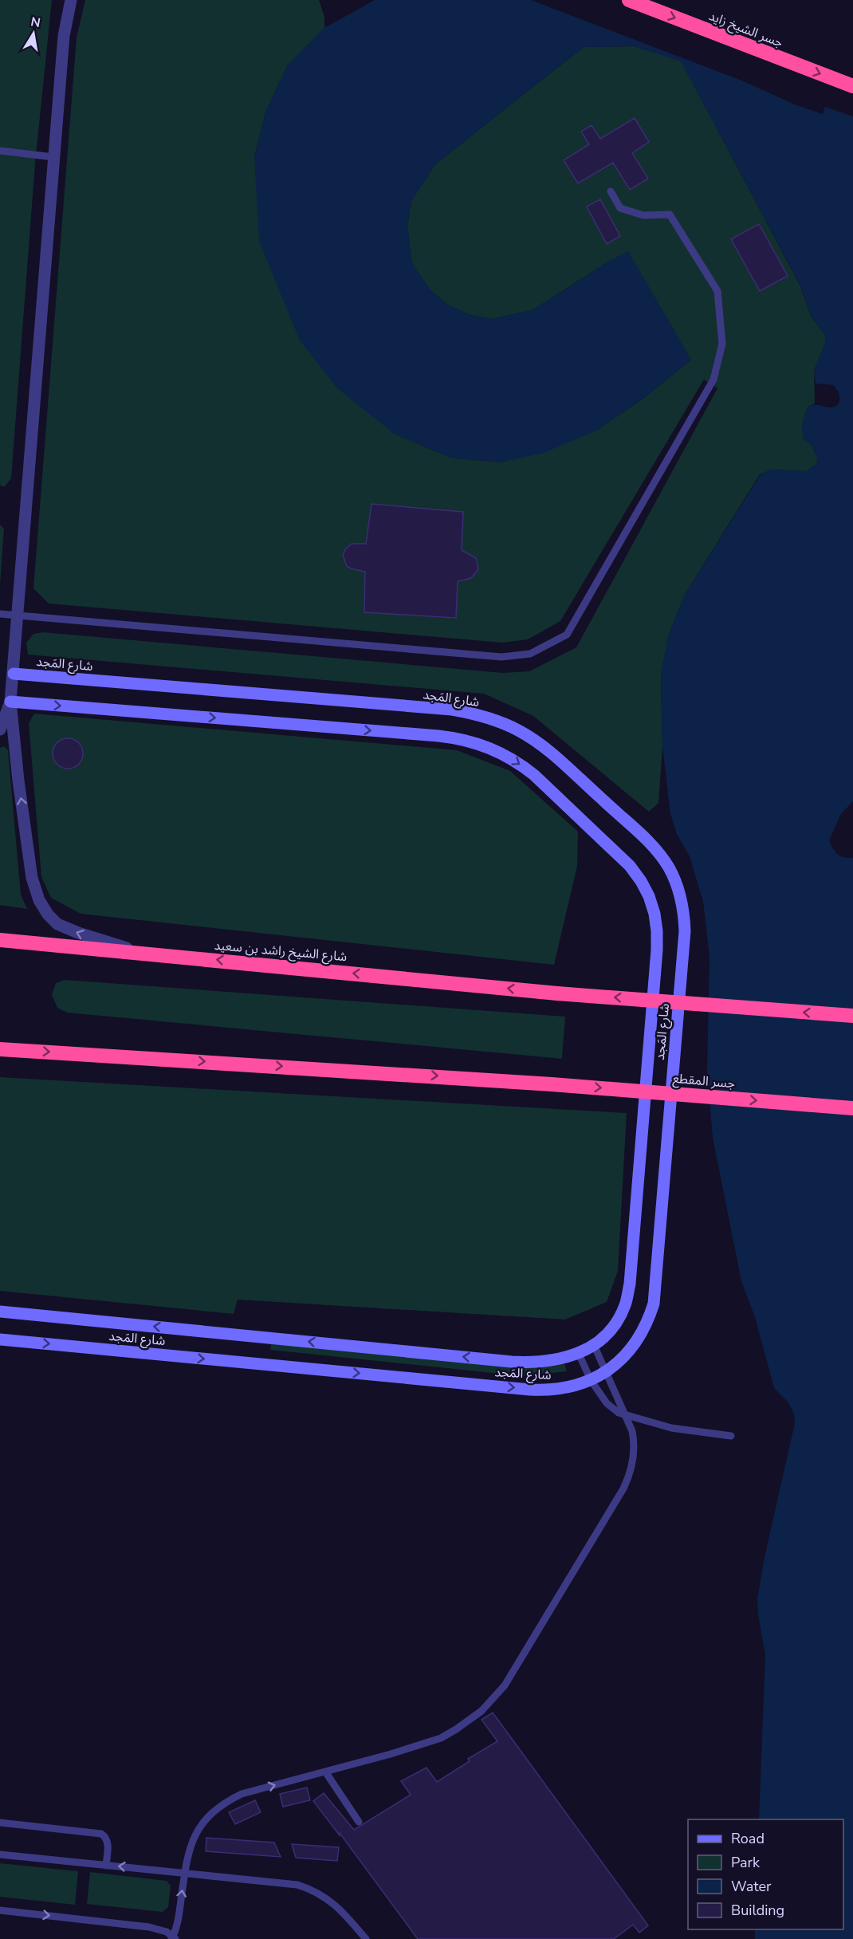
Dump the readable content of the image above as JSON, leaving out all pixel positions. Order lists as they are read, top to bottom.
{
  "streets": {
    "highway": ["جسر الشيخ زايد", "شارع الشيخ راشد بن سعيد", "جسر المقطع"],
    "street": ["شارع المَجد"]
  },
  "one_way": ["جسر الشيخ زايد", "شارع الشيخ راشد بن سعيد", "جسر المقطع"],
  "legend": [
    "Road",
    "Park",
    "Water",
    "Building"
  ],
  "north": "top"
}
